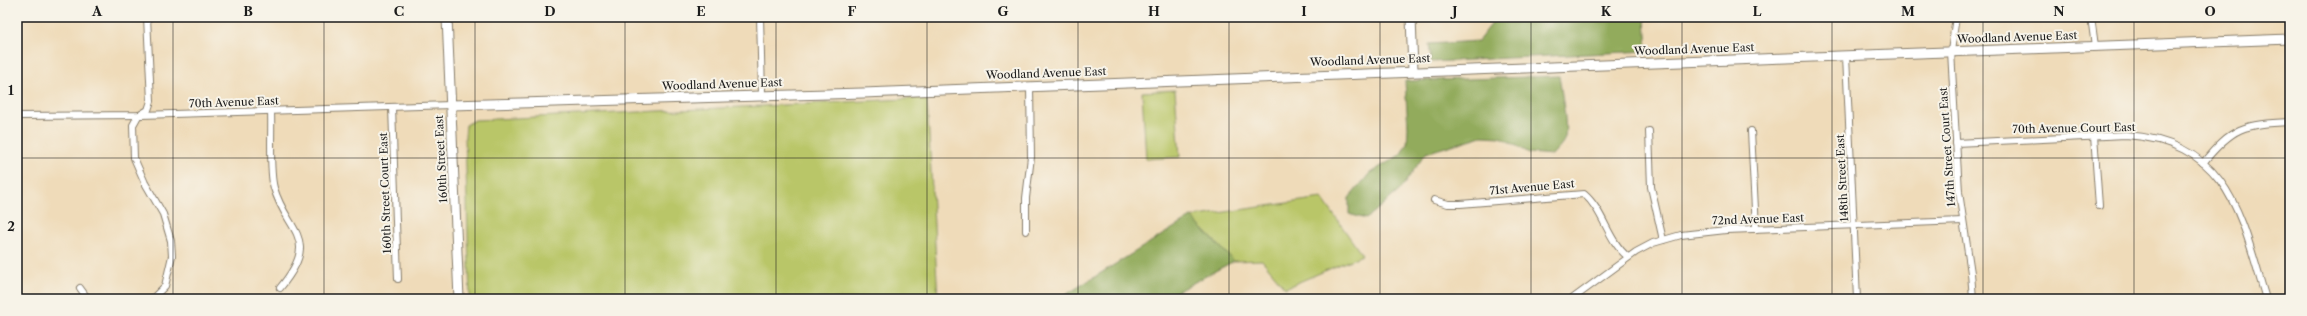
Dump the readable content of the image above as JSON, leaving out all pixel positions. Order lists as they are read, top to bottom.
{
  "streets": {
    "street": [
      "Woodland Avenue East",
      "70th Avenue East",
      "70th Avenue Court East",
      "147th Street Court East",
      "160th Street East",
      "148th Street East",
      "71st Avenue East",
      "160th Street Court East",
      "72nd Avenue East"
    ]
  },
  "crossings": [
    ["Woodland Avenue East", "70th Avenue East"],
    ["Woodland Avenue East", "147th Street Court East"],
    ["Woodland Avenue East", "160th Street East"],
    ["Woodland Avenue East", "148th Street East"],
    ["70th Avenue East", "160th Street East"],
    ["70th Avenue East", "160th Street Court East"],
    ["70th Avenue Court East", "147th Street Court East"],
    ["147th Street Court East", "72nd Avenue East"],
    ["148th Street East", "72nd Avenue East"],
    ["71st Avenue East", "72nd Avenue East"]
  ],
  "grid": {
    "columns": [
      "A",
      "B",
      "C",
      "D",
      "E",
      "F",
      "G",
      "H",
      "I",
      "J",
      "K",
      "L",
      "M",
      "N",
      "O"
    ],
    "rows": ["1", "2"]
  }
}
